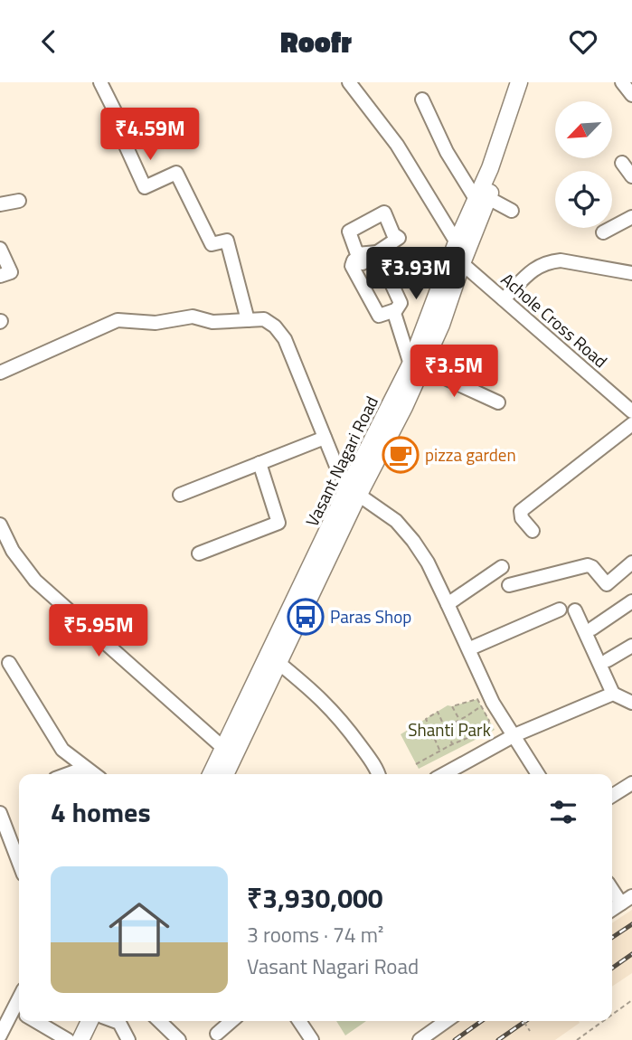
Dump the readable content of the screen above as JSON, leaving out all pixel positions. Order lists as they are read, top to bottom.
{
  "streets": {
    "main road": ["Vasant Nagari Road"],
    "street": ["Achole Cross Road"]
  },
  "crossings": [
    ["Achole Cross Road", "Vasant Nagari Road"]
  ],
  "parks": ["Shanti Park"],
  "places": {
    "cafe": ["pizza garden"],
    "bus stop": ["Paras Shop"]
  },
  "north": "bottom left",
  "page": {
    "header": "Roofr",
    "price": [
      "₹4.59M",
      "₹3.93M",
      "₹3.5M",
      "₹5.95M"
    ],
    "heading": "4 homes",
    "list": [
      {
        "name": "₹3,930,000",
        "note": "3 rooms · 74 m² · Vasant Nagari Road"
      }
    ]
  }
}
